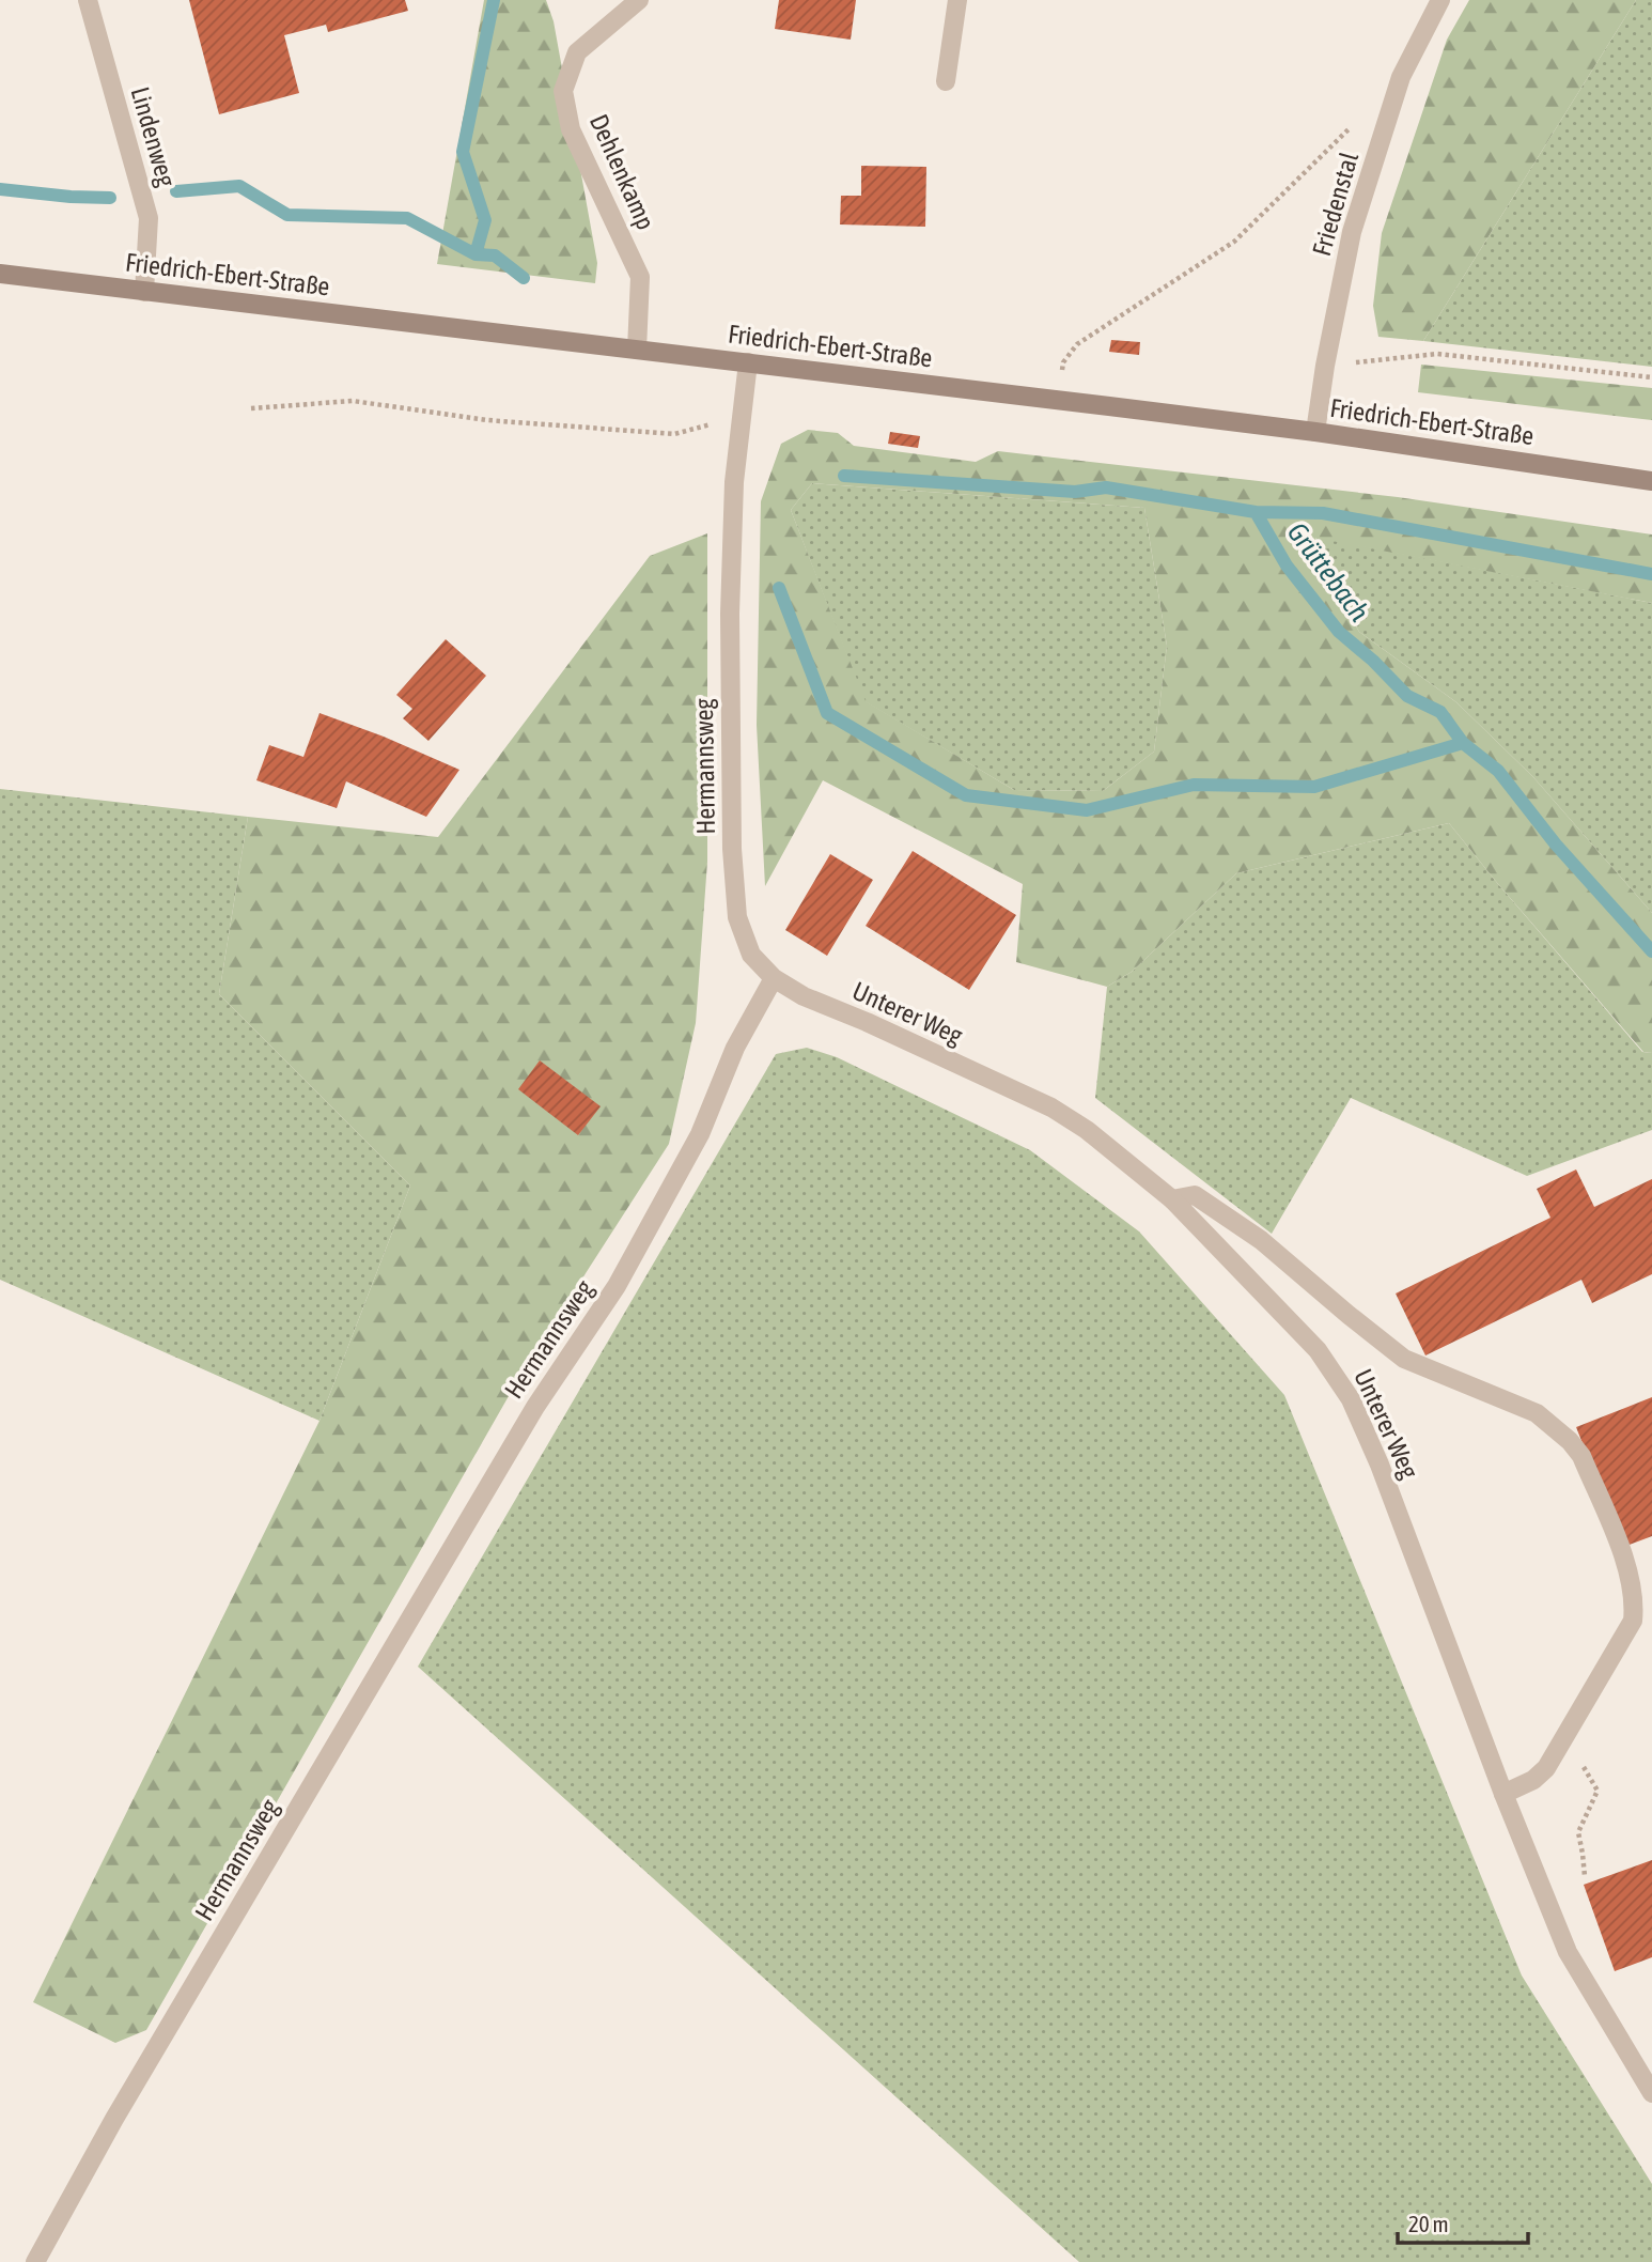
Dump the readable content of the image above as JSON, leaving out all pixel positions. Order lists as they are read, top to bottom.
{
  "streets": {
    "main road": ["Friedrich-Ebert-Straße"],
    "street": [
      "Lindenweg",
      "Dehlenkamp",
      "Friedenstal",
      "Hermannsweg",
      "Unterer Weg"
    ]
  },
  "crossings": [
    ["Lindenweg", "Friedrich-Ebert-Straße"],
    ["Dehlenkamp", "Friedrich-Ebert-Straße"],
    ["Friedenstal", "Friedrich-Ebert-Straße"],
    ["Friedrich-Ebert-Straße", "Hermannsweg"],
    ["Hermannsweg", "Unterer Weg"]
  ],
  "water": ["Grüttebach"],
  "scale_bar": "20 m"
}
